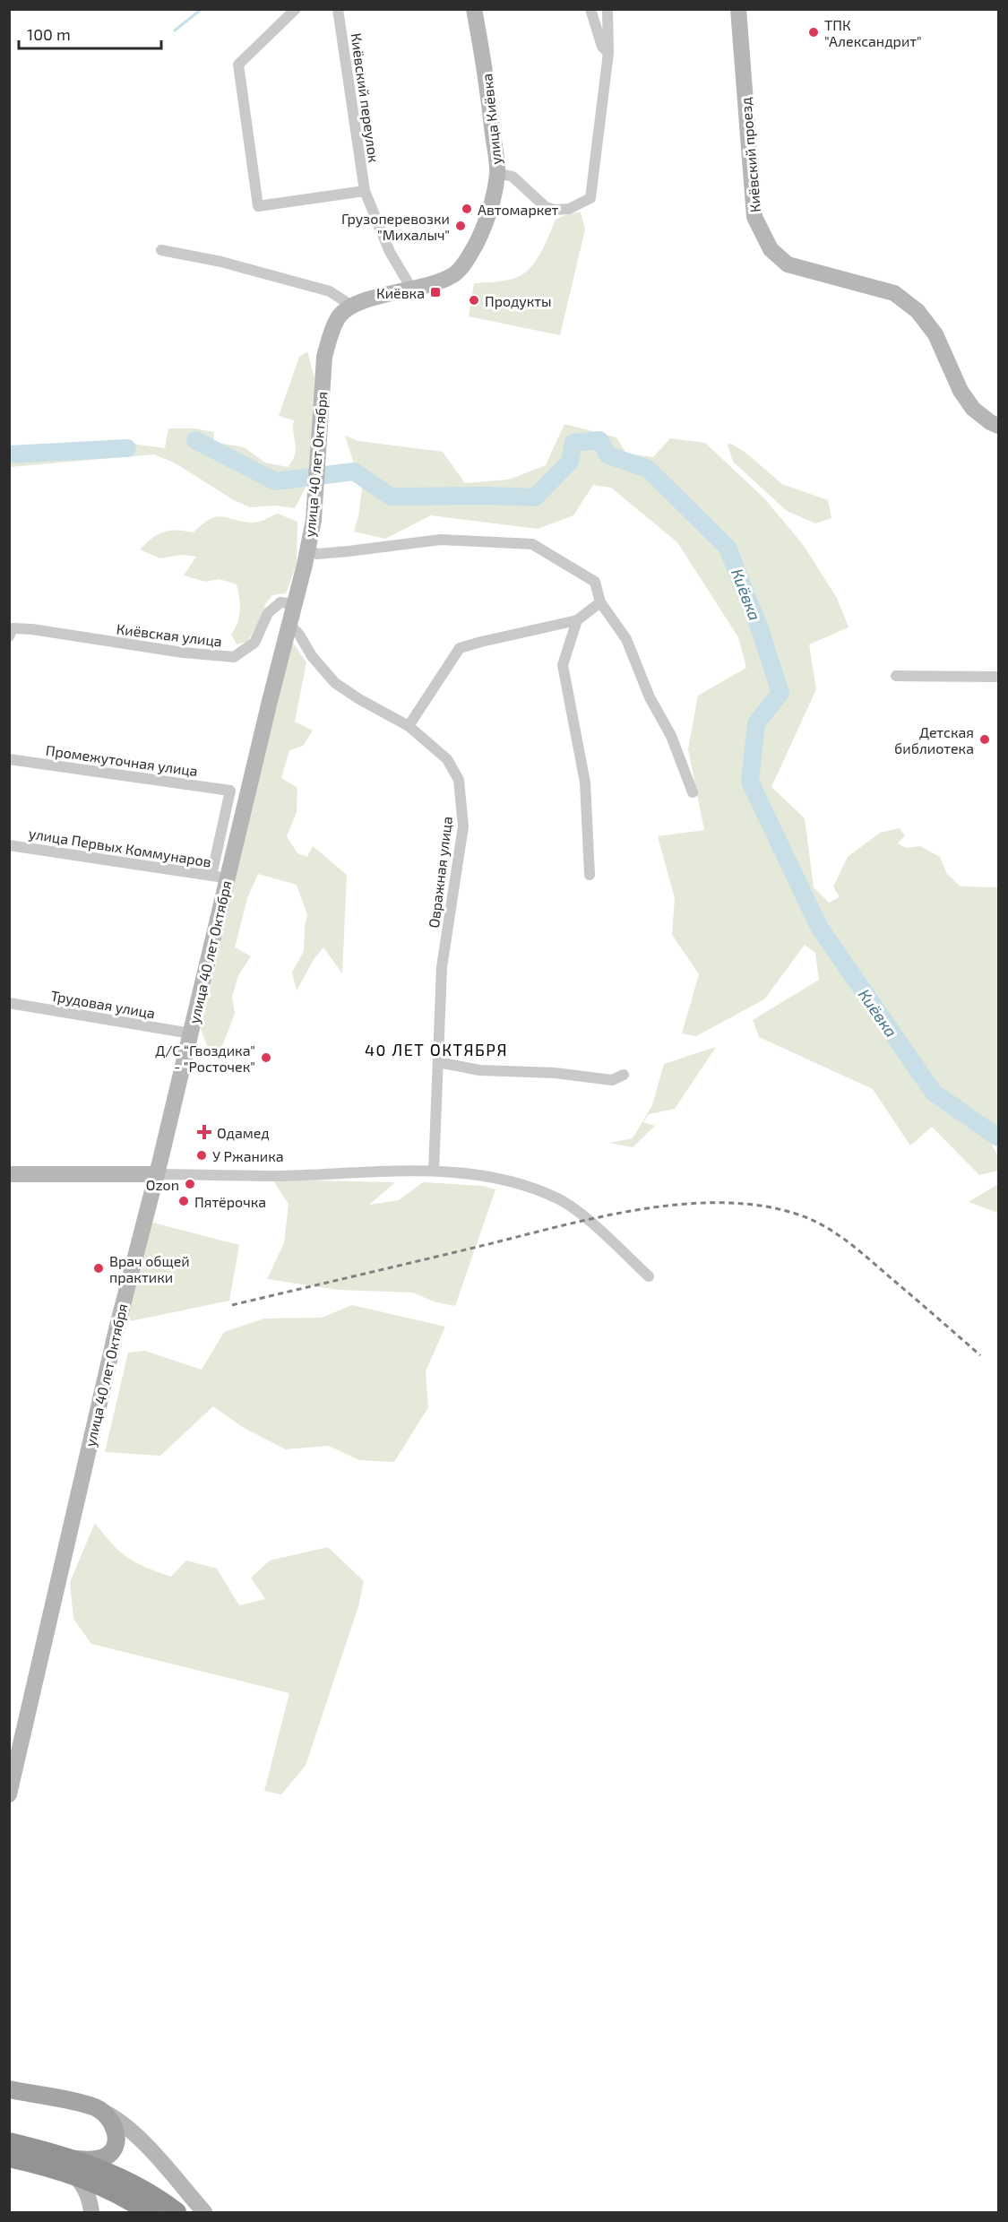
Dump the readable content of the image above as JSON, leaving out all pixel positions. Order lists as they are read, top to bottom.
{
  "streets": {
    "main road": ["улица Киёвка", "Киёвский проезд", "улица 40 лет Октября"],
    "street": [
      "Киёвский переулок",
      "Киёвская улица",
      "Промежуточная улица",
      "улица Первых Коммунаров",
      "Овражная улица",
      "Трудовая улица"
    ]
  },
  "crossings": [
    ["Киёвский переулок", "улица Киёвка"],
    ["улица Киёвка", "улица 40 лет Октября"],
    ["улица 40 лет Октября", "Киёвская улица"],
    ["улица 40 лет Октября", "Промежуточная улица"],
    ["улица 40 лет Октября", "улица Первых Коммунаров"],
    ["улица 40 лет Октября", "Овражная улица"],
    ["улица 40 лет Октября", "Трудовая улица"],
    ["Промежуточная улица", "улица Первых Коммунаров"]
  ],
  "districts": ["40 ЛЕТ ОКТЯБРЯ"],
  "water": ["Киёвка"],
  "places": {
    "other": [
      "ТПК \"Александрит\"",
      "Автомаркет",
      "Грузоперевозки \"Михалыч\"",
      "Продукты",
      "Детская библиотека",
      "Д/С “Гвоздика\" - \"Росточек\"",
      "У Ржаника",
      "Ozon",
      "Пятёрочка",
      "Врач общей практики"
    ],
    "transit": ["Киёвка"],
    "health": ["Одамед"]
  },
  "scale_bar": "100 m"
}
